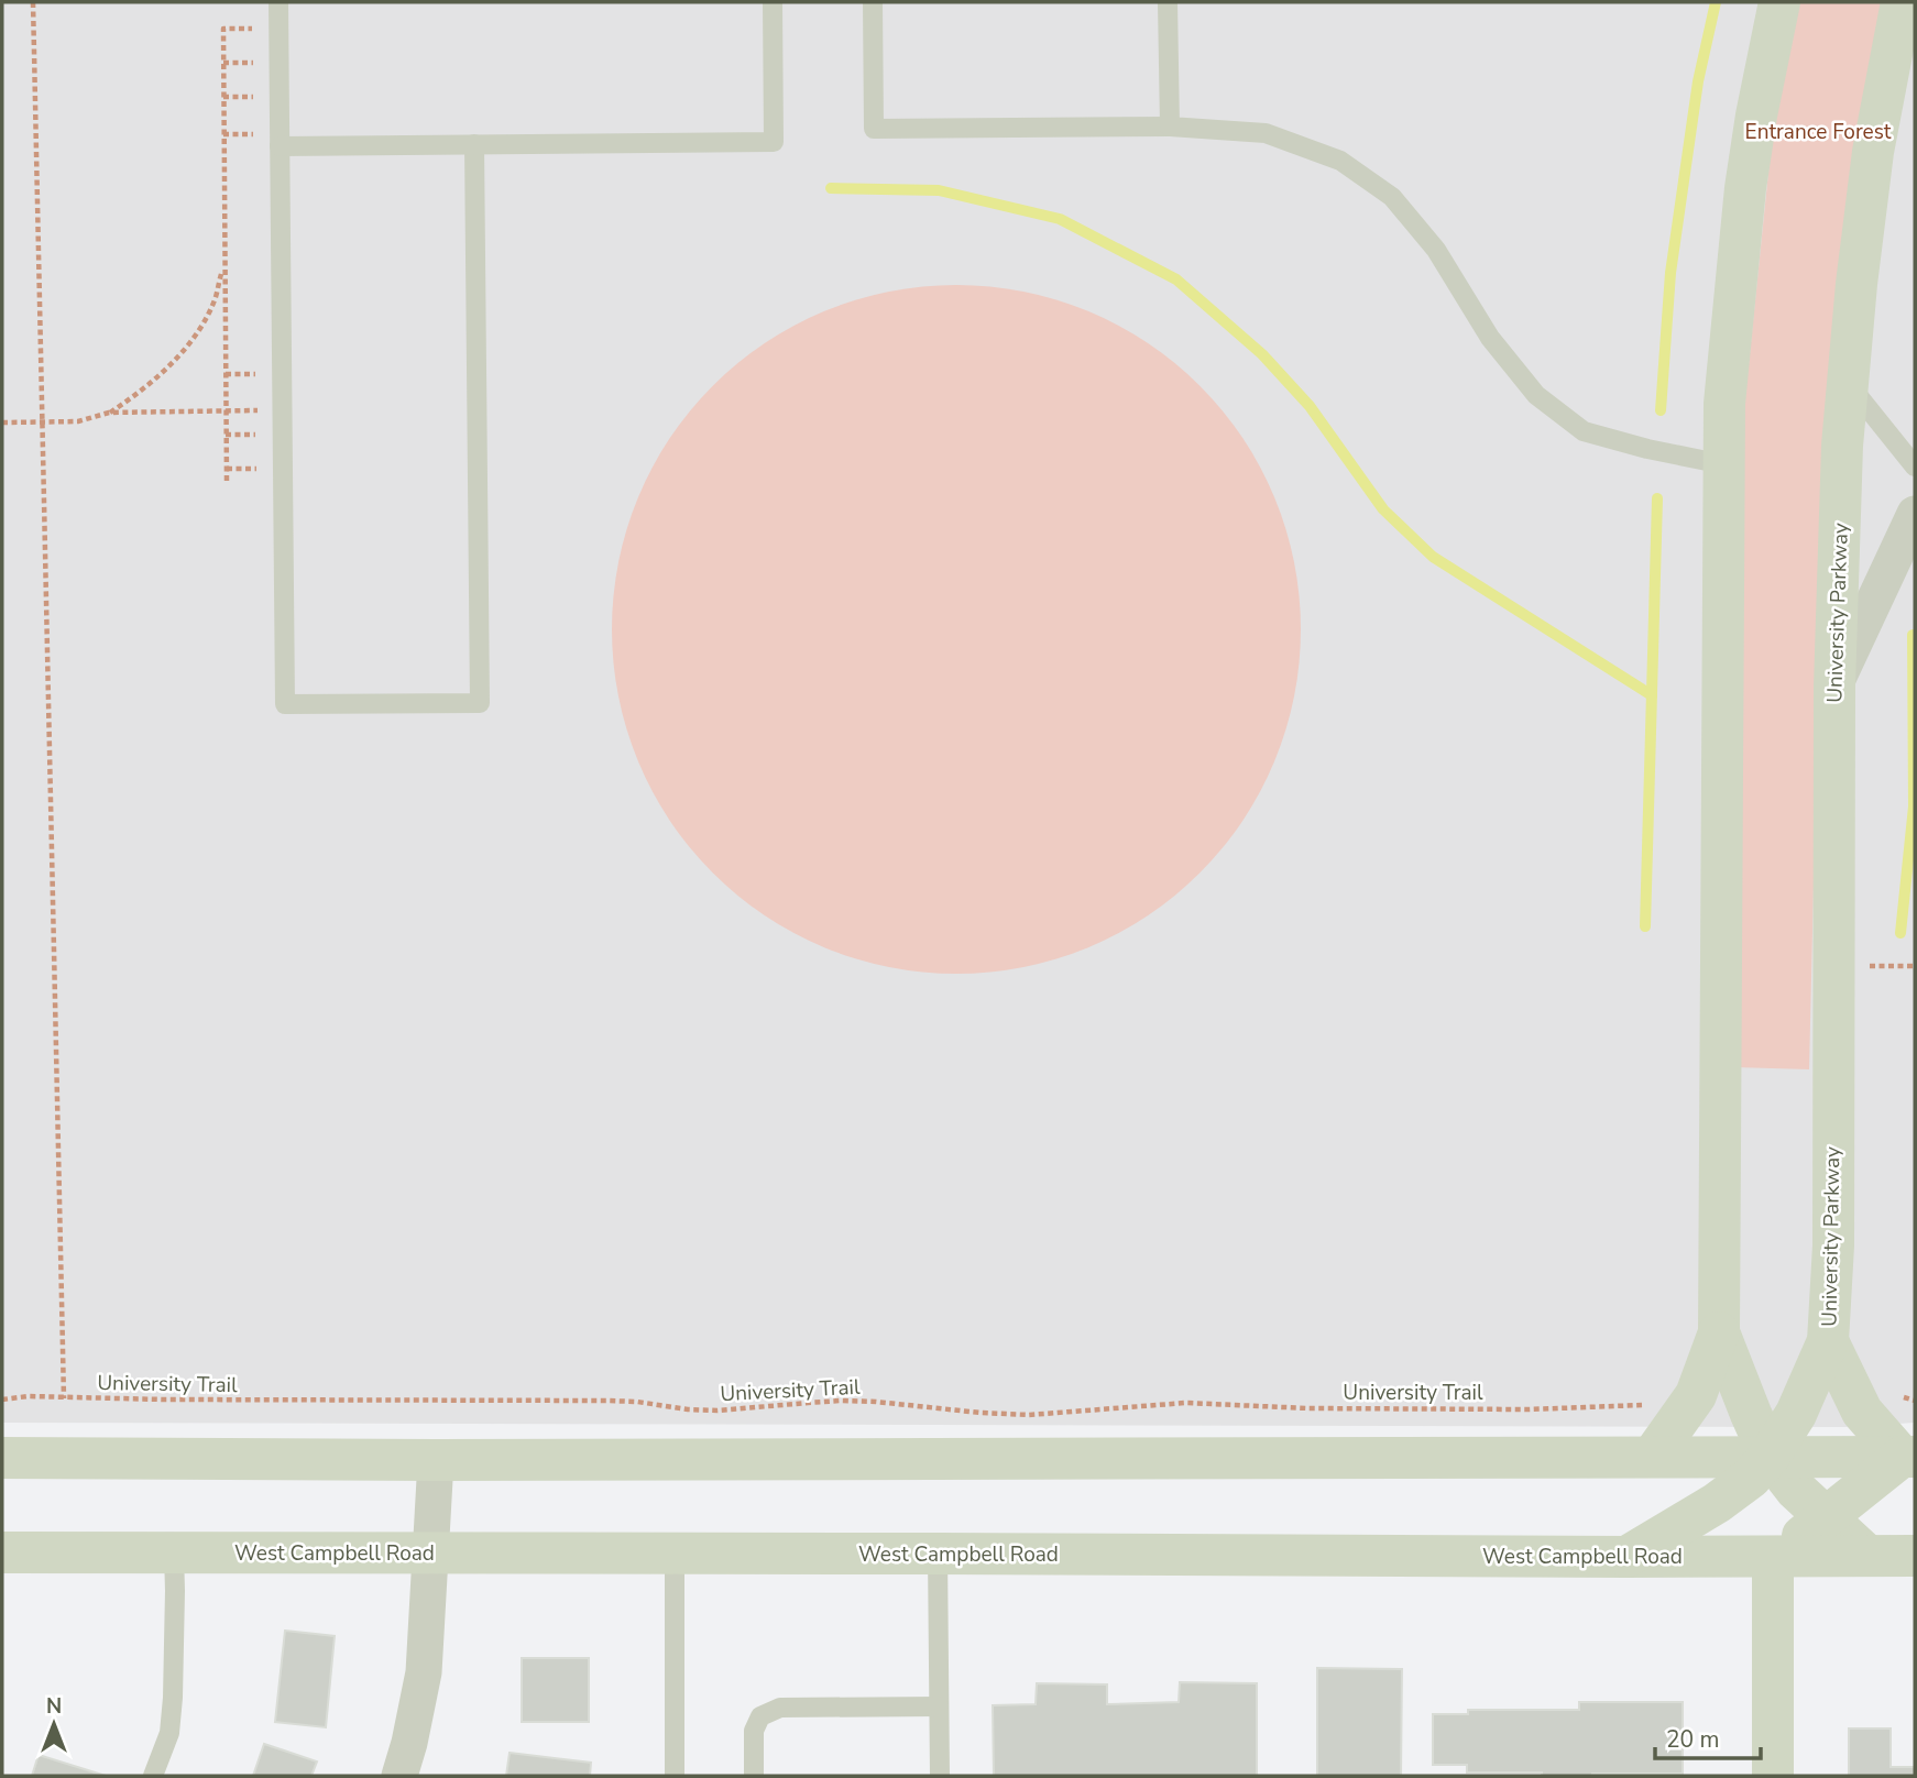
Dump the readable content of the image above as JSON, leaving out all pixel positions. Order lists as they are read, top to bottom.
{
  "streets": {
    "main road": ["University Parkway", "West Campbell Road"],
    "path": ["University Trail"]
  },
  "crossings": [
    ["University Parkway", "West Campbell Road"]
  ],
  "parks": ["Entrance Forest"],
  "scale_bar": "20 m",
  "north": "top"
}
